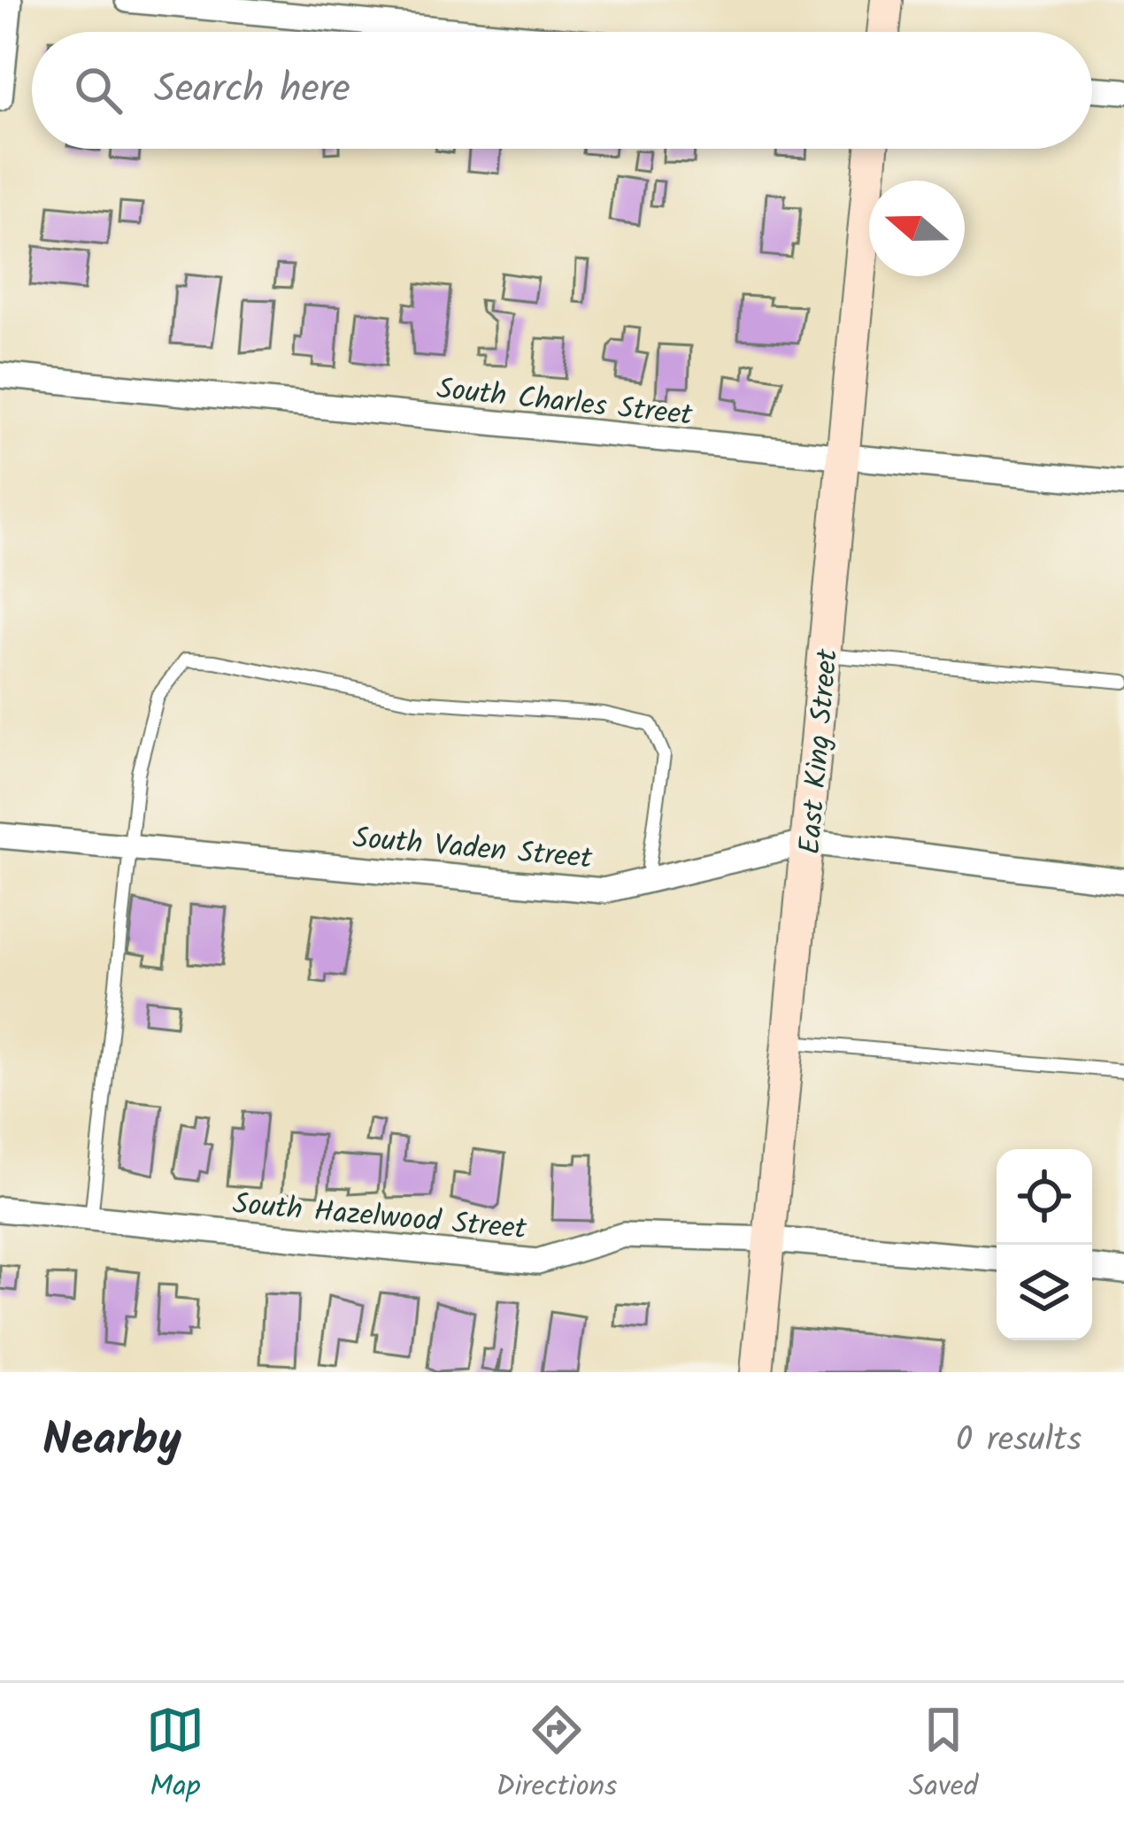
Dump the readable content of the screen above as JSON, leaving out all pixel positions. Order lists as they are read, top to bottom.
{
  "streets": {
    "street": [
      "South Charles Street",
      "East King Street",
      "South Vaden Street",
      "South Hazelwood Street"
    ]
  },
  "crossings": [
    ["South Charles Street", "East King Street"],
    ["East King Street", "South Vaden Street"],
    ["East King Street", "South Hazelwood Street"]
  ],
  "north": "left",
  "page": {
    "search": "Search here",
    "heading": ["Nearby", "0 results"],
    "nav": ["Map", "Directions", "Saved"]
  }
}
